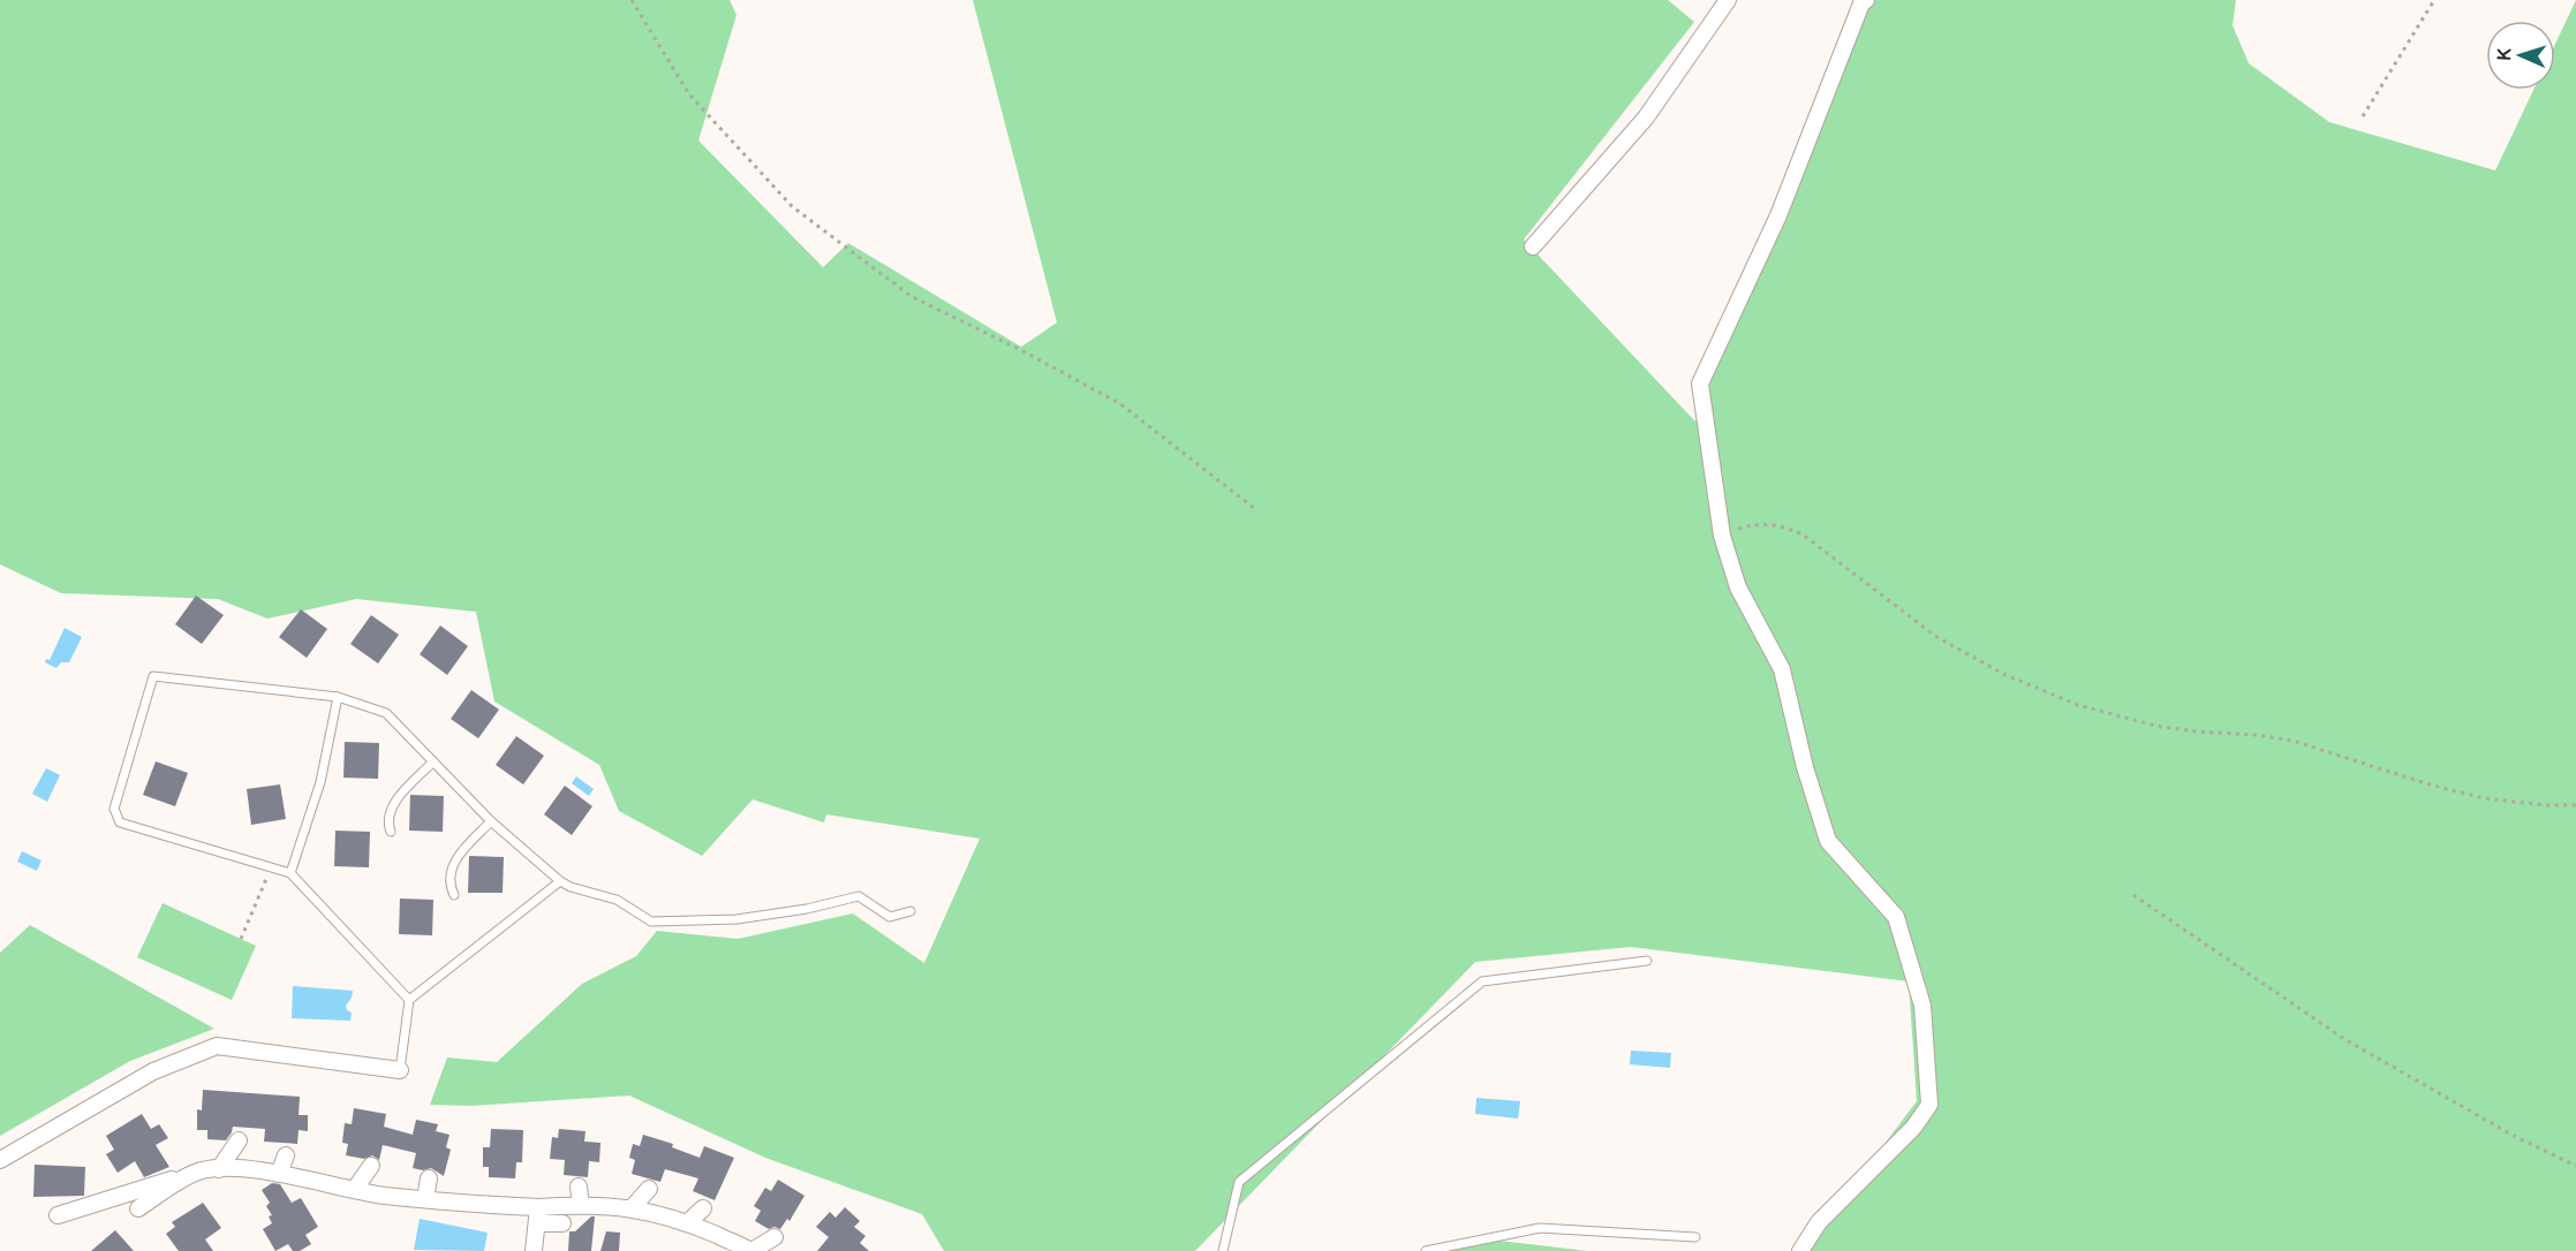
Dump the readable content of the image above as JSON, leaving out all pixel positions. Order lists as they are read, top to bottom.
{
  "north": "left"
}
